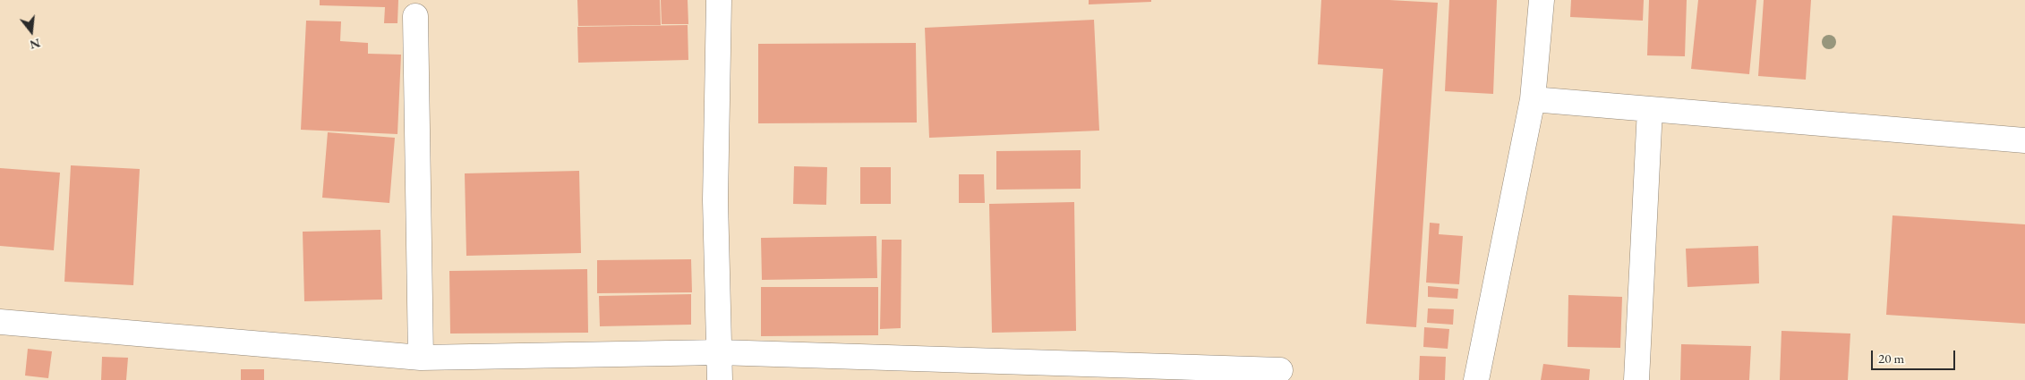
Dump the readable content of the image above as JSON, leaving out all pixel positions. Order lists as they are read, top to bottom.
{
  "scale_bar": "20 m",
  "north": "bottom"
}
